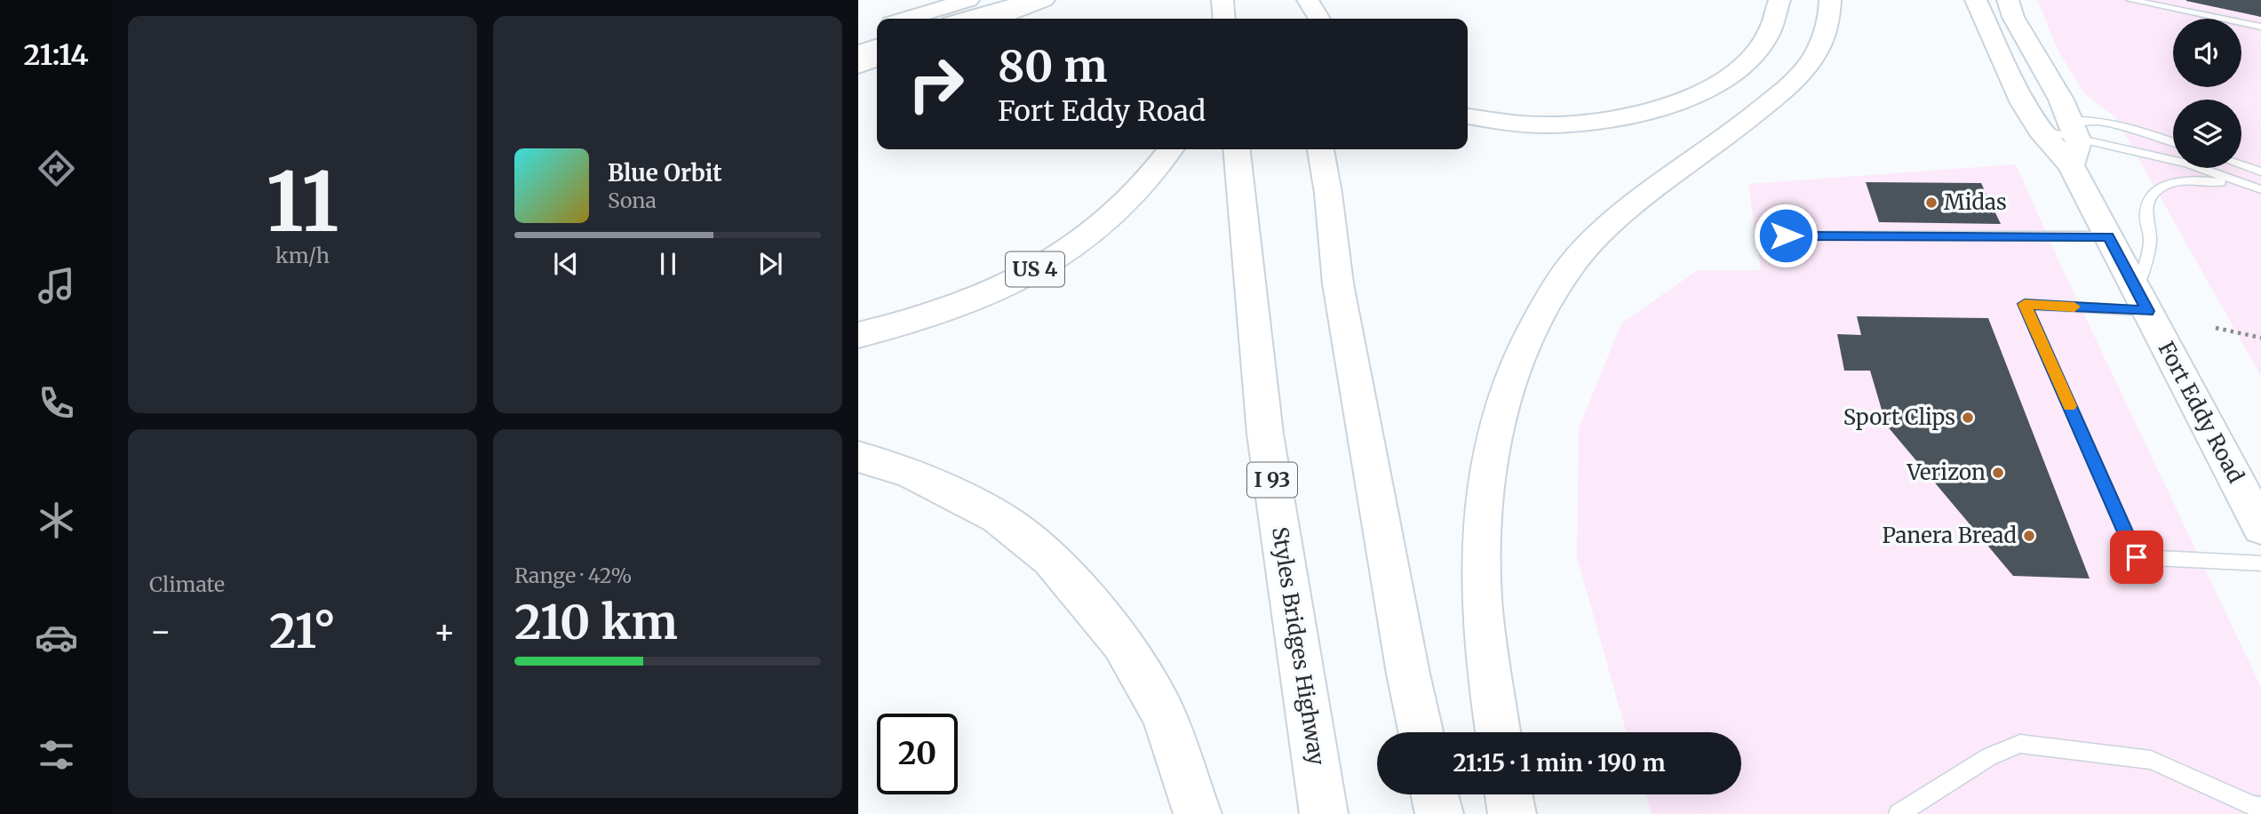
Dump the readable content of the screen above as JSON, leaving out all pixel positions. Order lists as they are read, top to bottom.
{
  "streets": {
    "main road": [
      "US 4",
      "Fort Eddy Road",
      "I 93",
      "Styles Bridges Highway"
    ]
  },
  "places": [
    "Midas",
    "Sport Clips",
    "Verizon",
    "Panera Bread"
  ],
  "page": {
    "tabs": "21:14",
    "tile": [
      ["11", "km/h"],
      "Climate",
      ["Range · 42%", "210 km"]
    ],
    "turn": ["80 m", "Fort Eddy Road"],
    "song": ["Blue Orbit", "Sona"],
    "heat": ["−", "21°", "+"],
    "limit": "20",
    "trip": "21:15 · 1 min · 190 m"
  }
}
